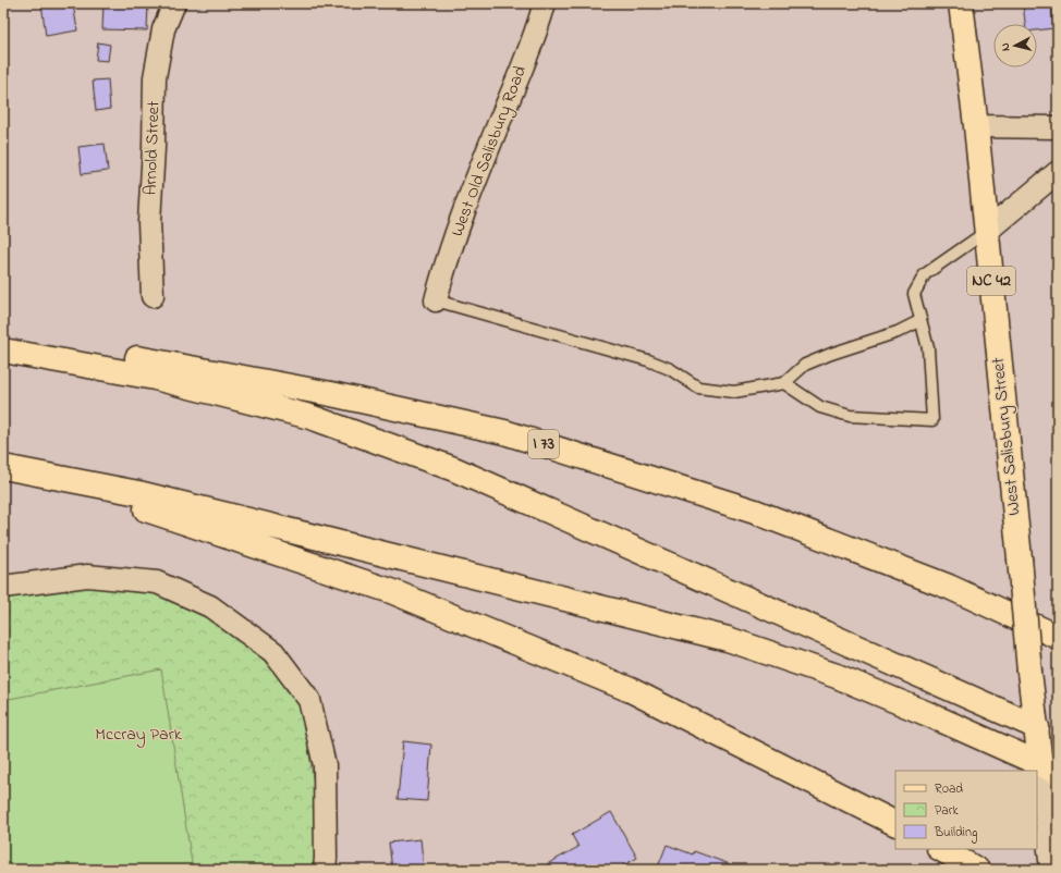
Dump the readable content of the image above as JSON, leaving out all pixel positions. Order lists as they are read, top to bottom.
{
  "streets": {
    "main road": ["NC 42", "West Salisbury Street", "I 73"],
    "street": ["Arnold Street", "West Old Salisbury Road"]
  },
  "parks": ["Mccray Park"],
  "legend": ["Road", "Park", "Building"],
  "north": "left"
}
